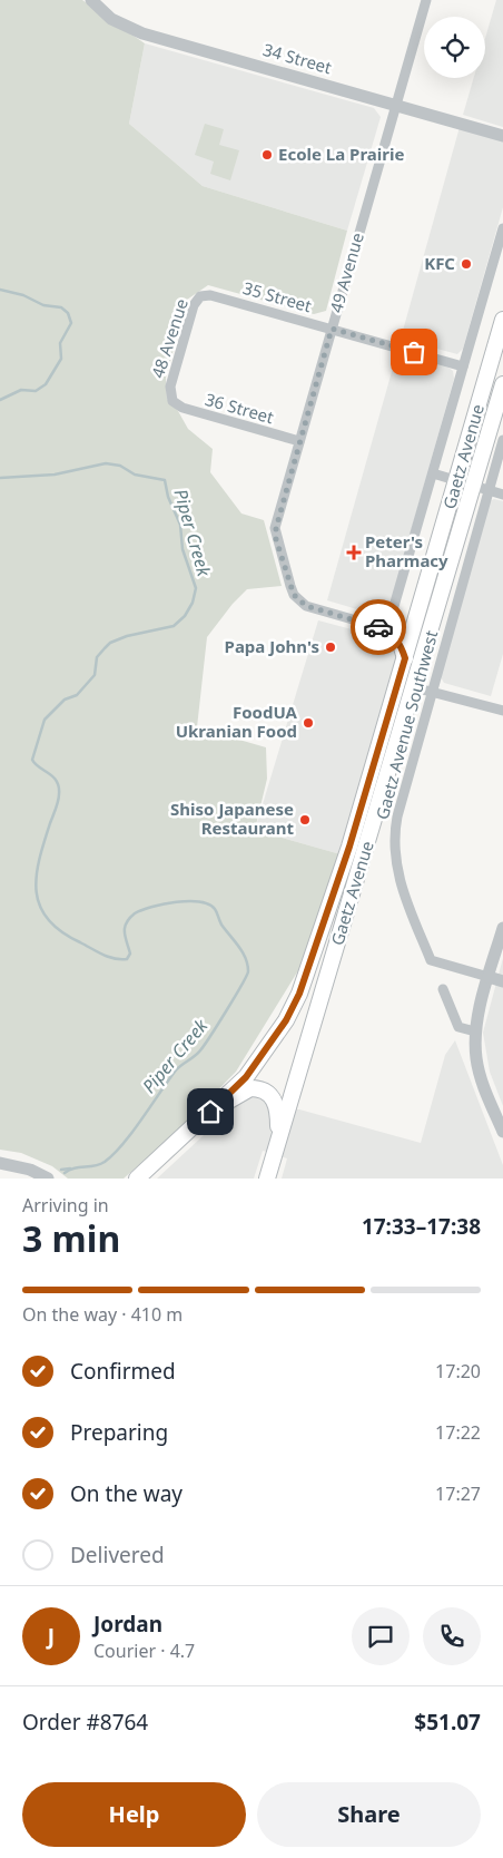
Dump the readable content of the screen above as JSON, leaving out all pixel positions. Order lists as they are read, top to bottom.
{
  "streets": {
    "main road": ["Gaetz Avenue"],
    "street": [
      "34 Street",
      "49 Avenue",
      "35 Street",
      "48 Avenue",
      "36 Street",
      "Gaetz Avenue Southwest"
    ]
  },
  "crossings": [
    ["34 Street", "49 Avenue"],
    ["49 Avenue", "35 Street"],
    ["49 Avenue", "36 Street"],
    ["35 Street", "48 Avenue"],
    ["48 Avenue", "36 Street"],
    ["Gaetz Avenue", "Gaetz Avenue Southwest"]
  ],
  "water": ["Piper Creek"],
  "places": {
    "other": [
      "Ecole La Prairie",
      "KFC",
      "Papa John's",
      "FoodUA Ukranian Food",
      "Shiso Japanese Restaurant"
    ],
    "health": ["Peter's Pharmacy"]
  },
  "page": {
    "heading": ["3 min", "Arriving in", "17:33–17:38"],
    "panel": [
      "Jordan",
      "Courier · 4.7",
      "Order #8764",
      "$51.07"
    ],
    "bar": "On the way · 410 m",
    "list": [
      ["Confirmed", "17:20"],
      ["Preparing", "17:22"],
      ["On the way", "17:27"],
      "Delivered"
    ],
    "round": "J",
    "buttons": ["Help", "Share"]
  }
}
